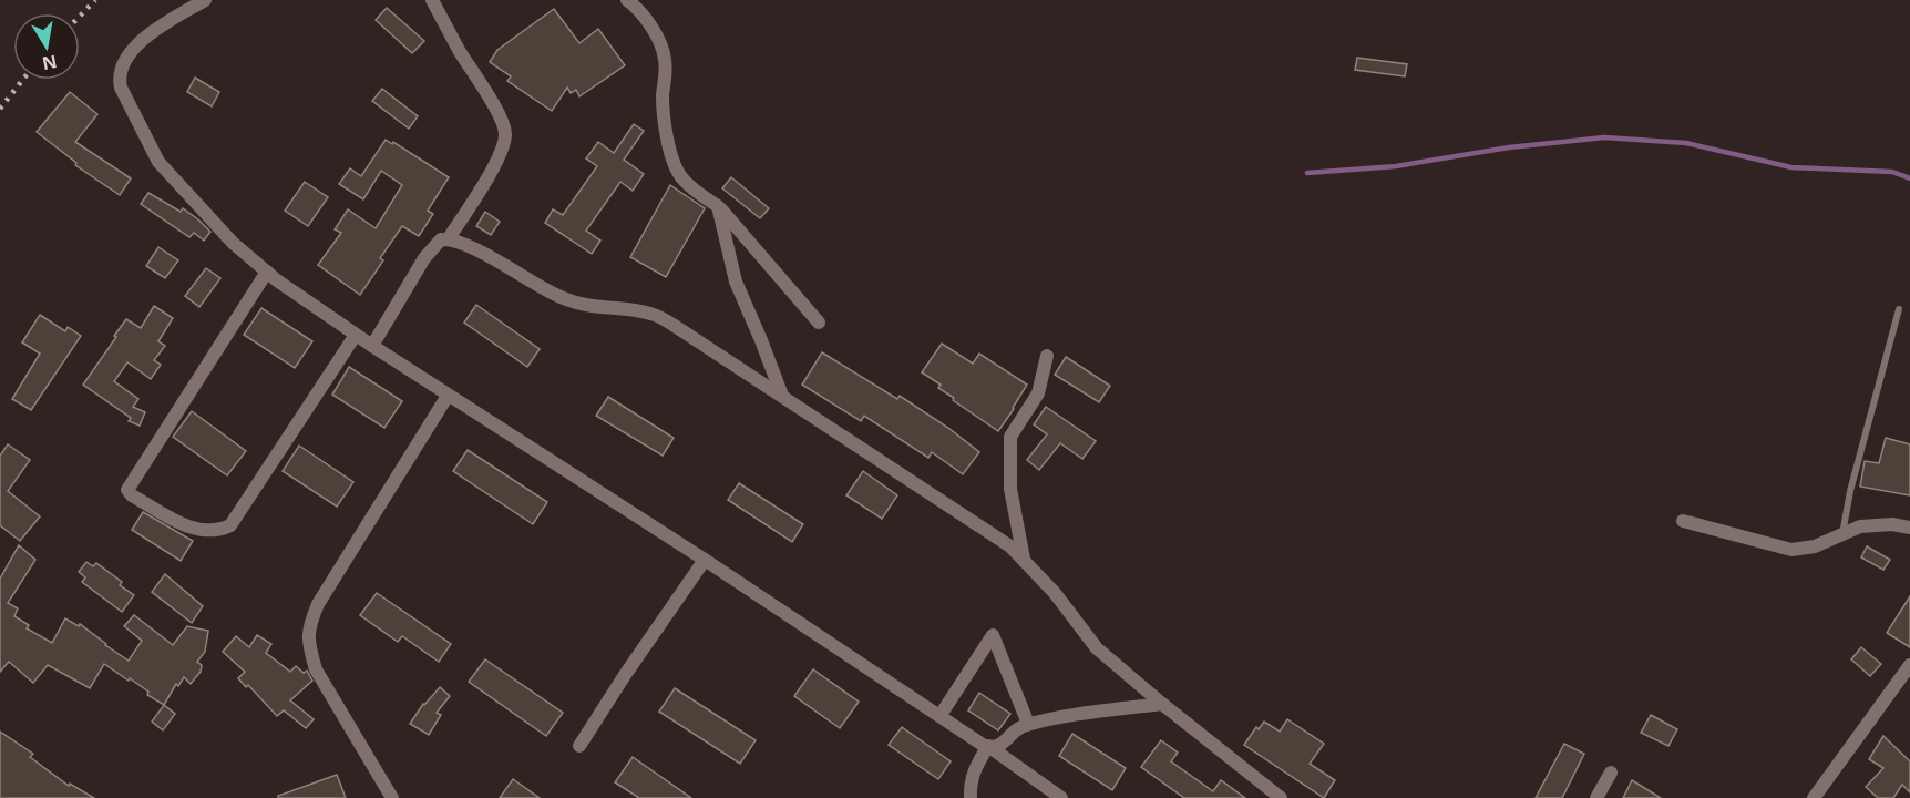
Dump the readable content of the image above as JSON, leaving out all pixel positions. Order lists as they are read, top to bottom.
{
  "north": "bottom"
}
